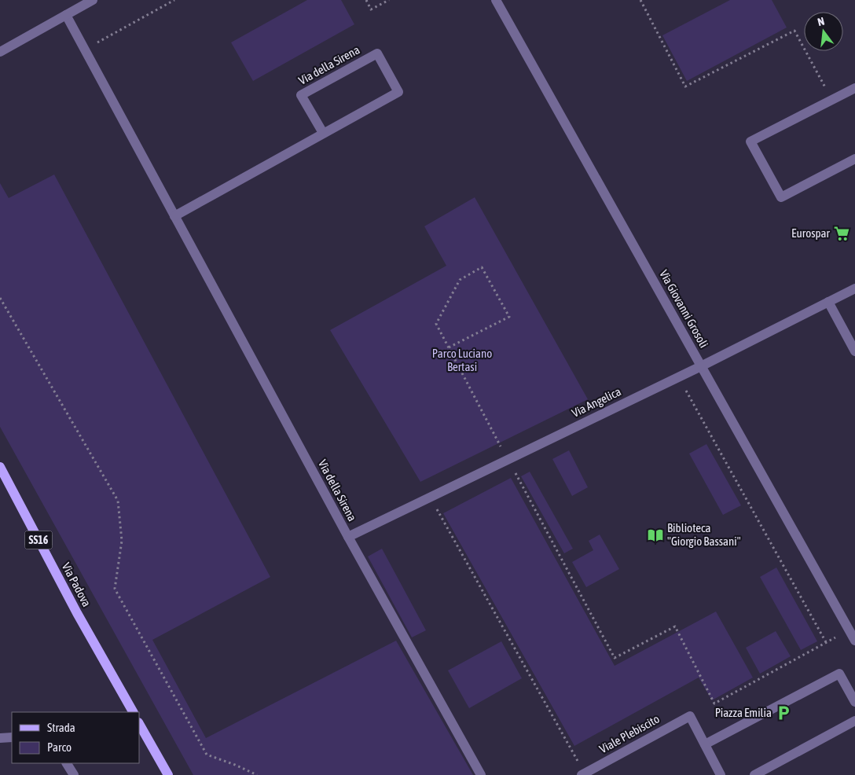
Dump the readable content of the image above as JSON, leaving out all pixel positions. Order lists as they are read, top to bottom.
{
  "streets": {
    "main road": ["SS16", "Via Padova"],
    "street": [
      "Via della Sirena",
      "Via Giovanni Grosoli",
      "Via Angelica",
      "Viale Plebiscito"
    ]
  },
  "crossings": [
    ["Via della Sirena", "Via Angelica"],
    ["Via Giovanni Grosoli", "Via Angelica"]
  ],
  "parks": ["Parco Luciano Bertasi"],
  "places": {
    "supermarket": ["Eurospar"],
    "library": ["Biblioteca \"Giorgio Bassani\""],
    "parking": ["Piazza Emilia"]
  },
  "legend": ["Strada", "Parco"],
  "north": "top"
}
